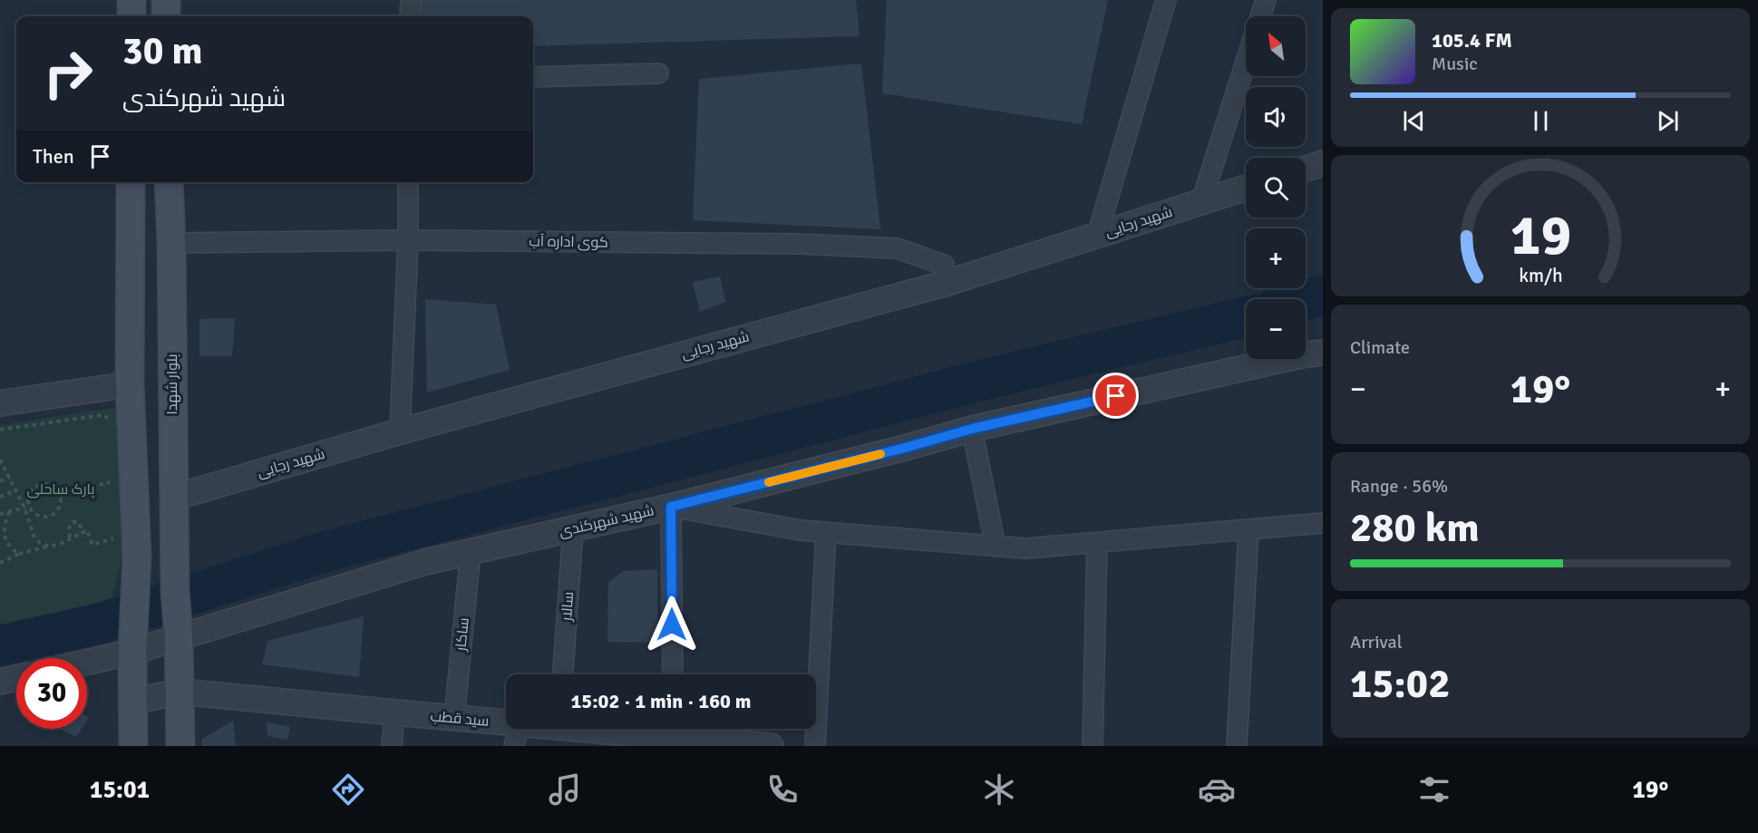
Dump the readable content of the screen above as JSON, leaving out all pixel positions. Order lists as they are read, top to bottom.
{
  "streets": {
    "main road": ["بلوار شهدا"],
    "street": [
      "شهید رجایی",
      "کوی اداره آب",
      "شهید شهرکندی",
      "سالار",
      "ساکار",
      "سید قطب"
    ]
  },
  "crossings": [
    ["شهید رجایی", "کوی اداره آب"],
    ["شهید رجایی", "بلوار شهدا"],
    ["کوی اداره آب", "بلوار شهدا"],
    ["بلوار شهدا", "شهید شهرکندی"],
    ["بلوار شهدا", "سید قطب"],
    ["شهید شهرکندی", "سالار"],
    ["شهید شهرکندی", "ساکار"],
    ["ساکار", "سید قطب"]
  ],
  "parks": ["پارک ساحلی"],
  "north": "top left",
  "page": {
    "map_buttons": ["+", "−"],
    "turn": ["30 m", "شهید شهرکندی"],
    "song": ["105.4 FM", "Music"],
    "then": "Then",
    "tile": [
      "Climate",
      ["Range · 56%", "280 km"],
      ["Arrival", "15:02"]
    ],
    "heat": ["−", "19°", "+"],
    "limit": "30",
    "trip": "15:02 · 1 min · 160 m",
    "tabs": ["15:01", "19°"],
    "gauge": ["19", "km/h"]
  }
}
